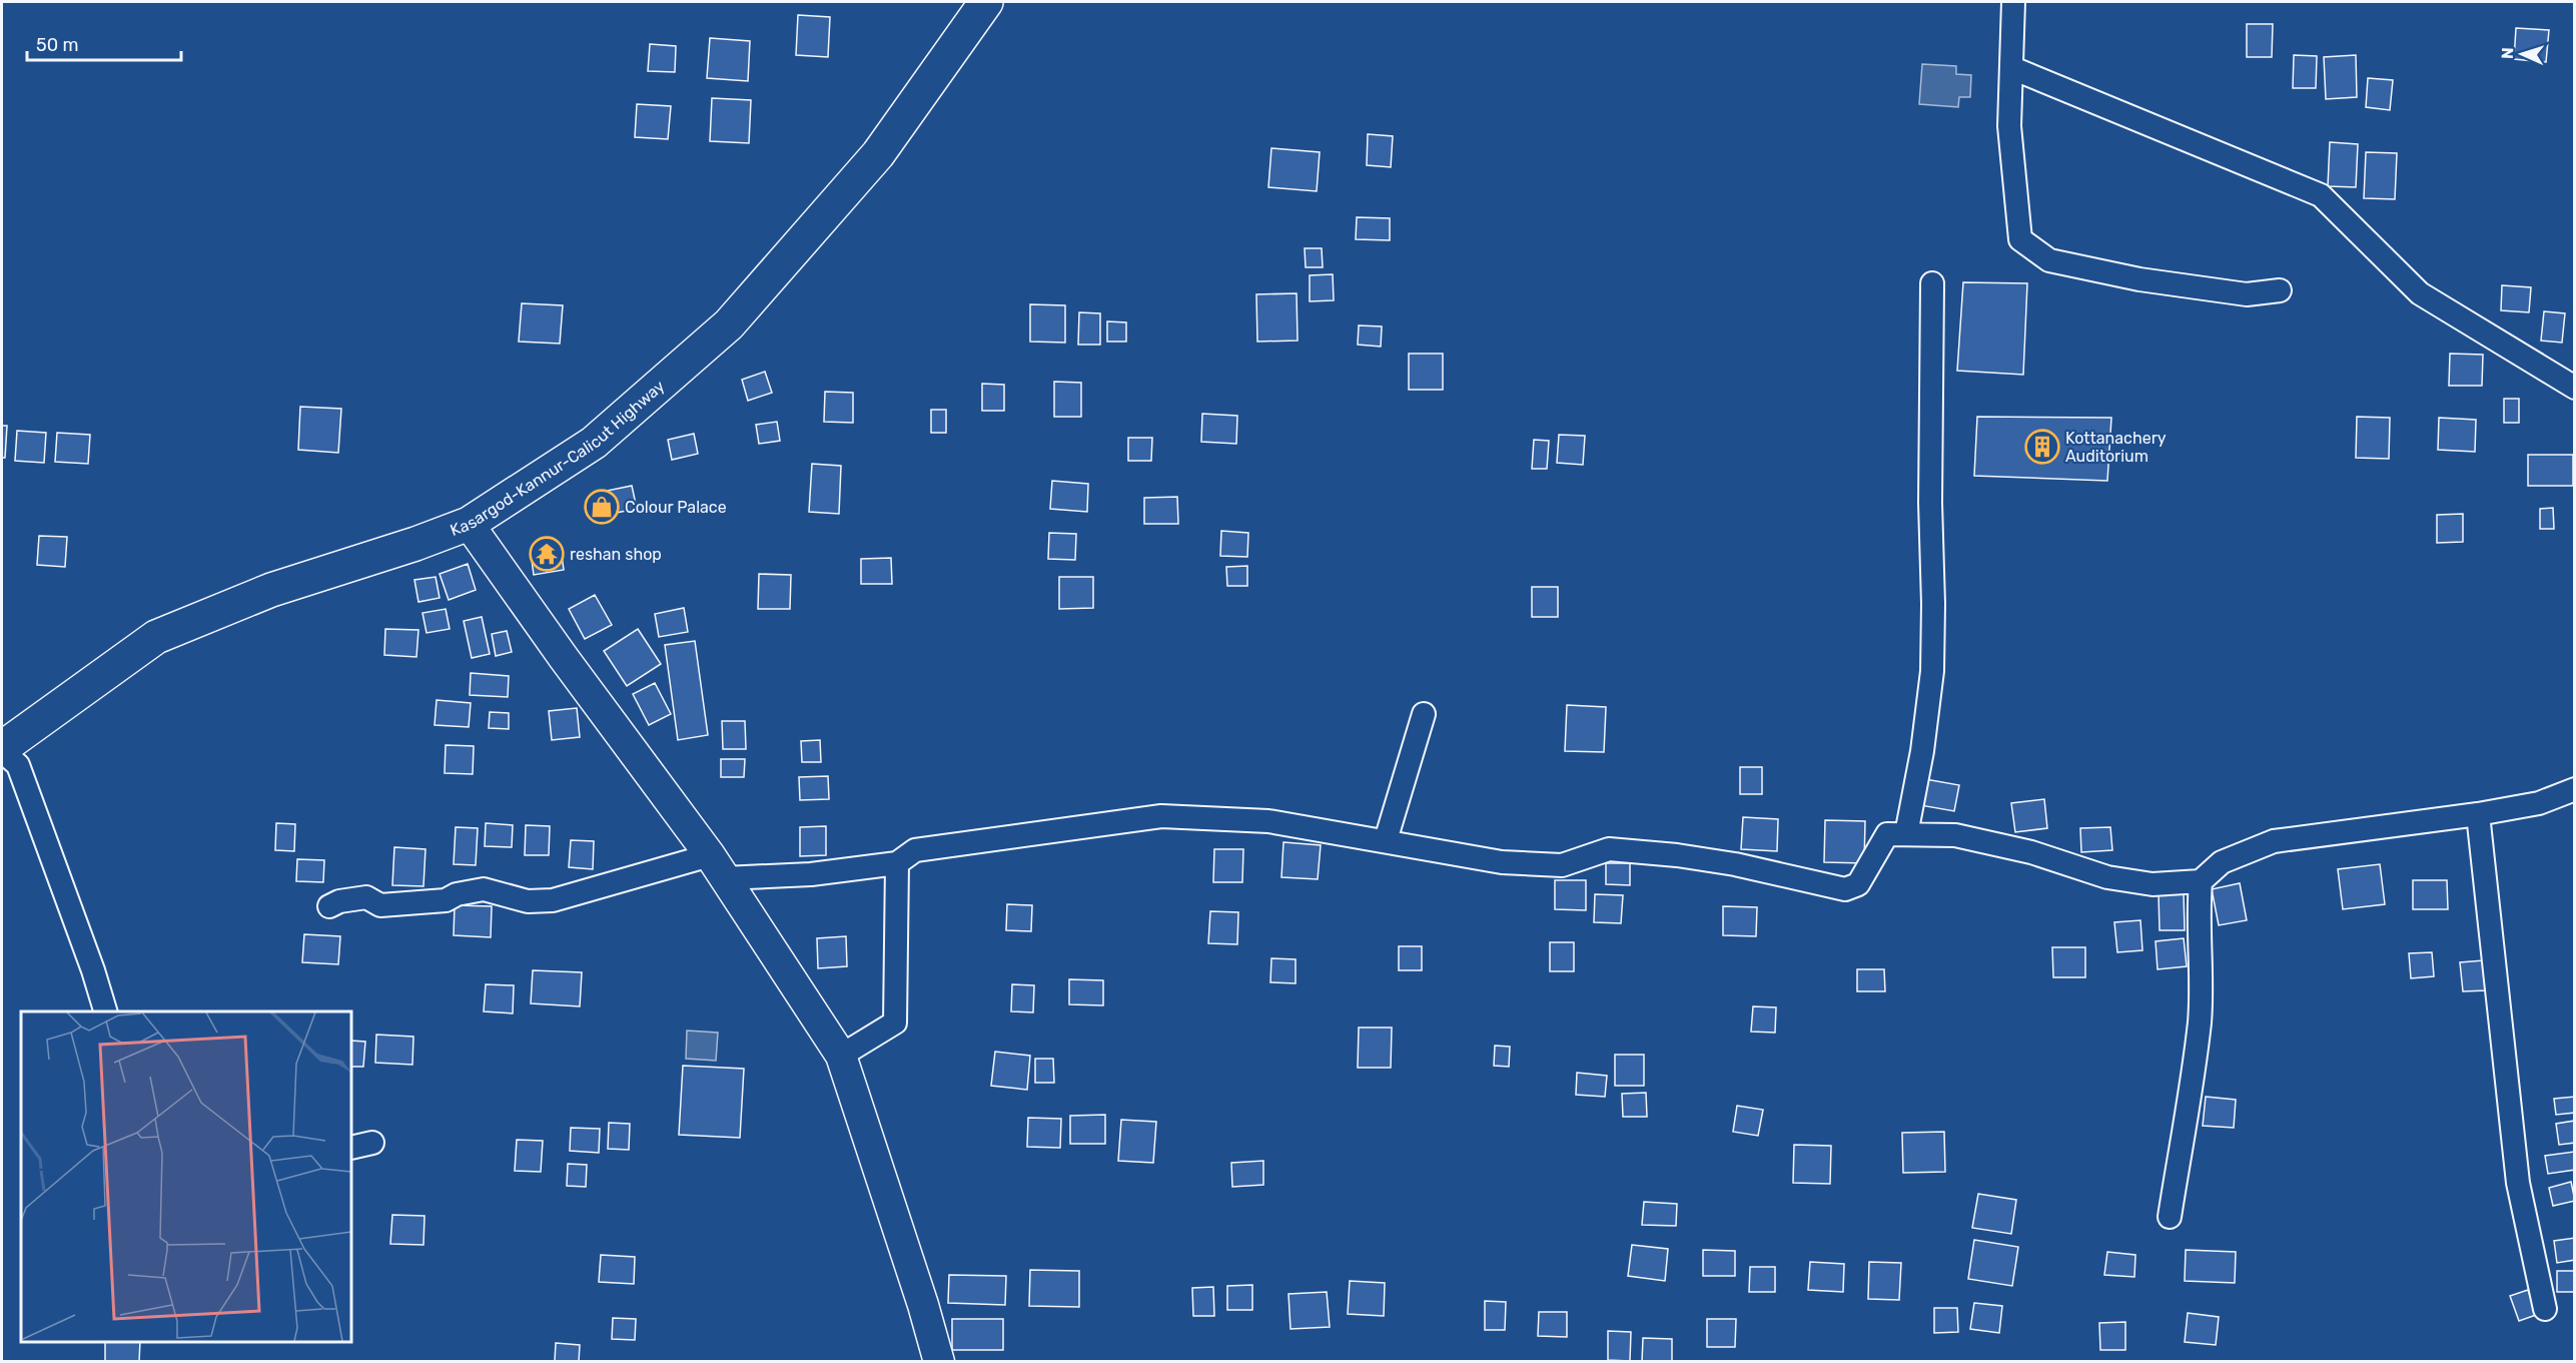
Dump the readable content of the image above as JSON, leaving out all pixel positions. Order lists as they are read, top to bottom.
{
  "streets": {
    "highway": ["Kasargod-Kannur-Calicut Highway"]
  },
  "places": {
    "building": ["Kottanachery Auditorium"],
    "shop": ["Colour Palace"],
    "temple": ["reshan shop"]
  },
  "scale_bar": "50 m",
  "north": "left"
}
